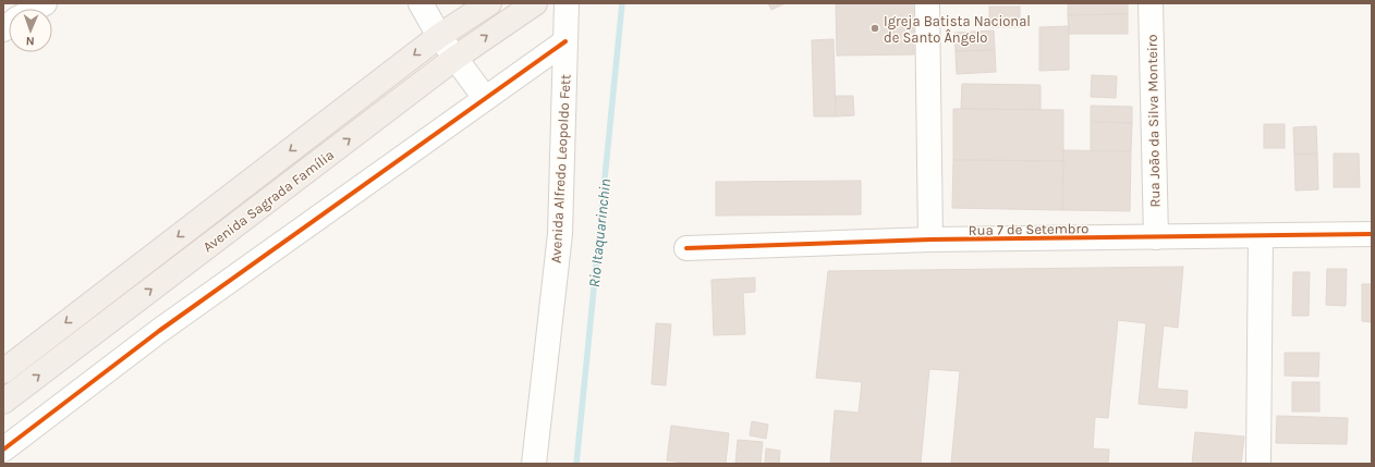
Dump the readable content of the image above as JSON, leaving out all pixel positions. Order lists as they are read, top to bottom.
{
  "streets": {
    "main road": ["Avenida Sagrada Família"],
    "street": ["Rua João da Silva Monteiro", "Avenida Alfredo Leopoldo Fett", "Rua 7 de Setembro"]
  },
  "crossings": [
    ["Rua João da Silva Monteiro", "Rua 7 de Setembro"]
  ],
  "water": ["Rio Itaquarinchin"],
  "places": ["Igreja Batista Nacional de Santo Ângelo"],
  "north": "bottom"
}
